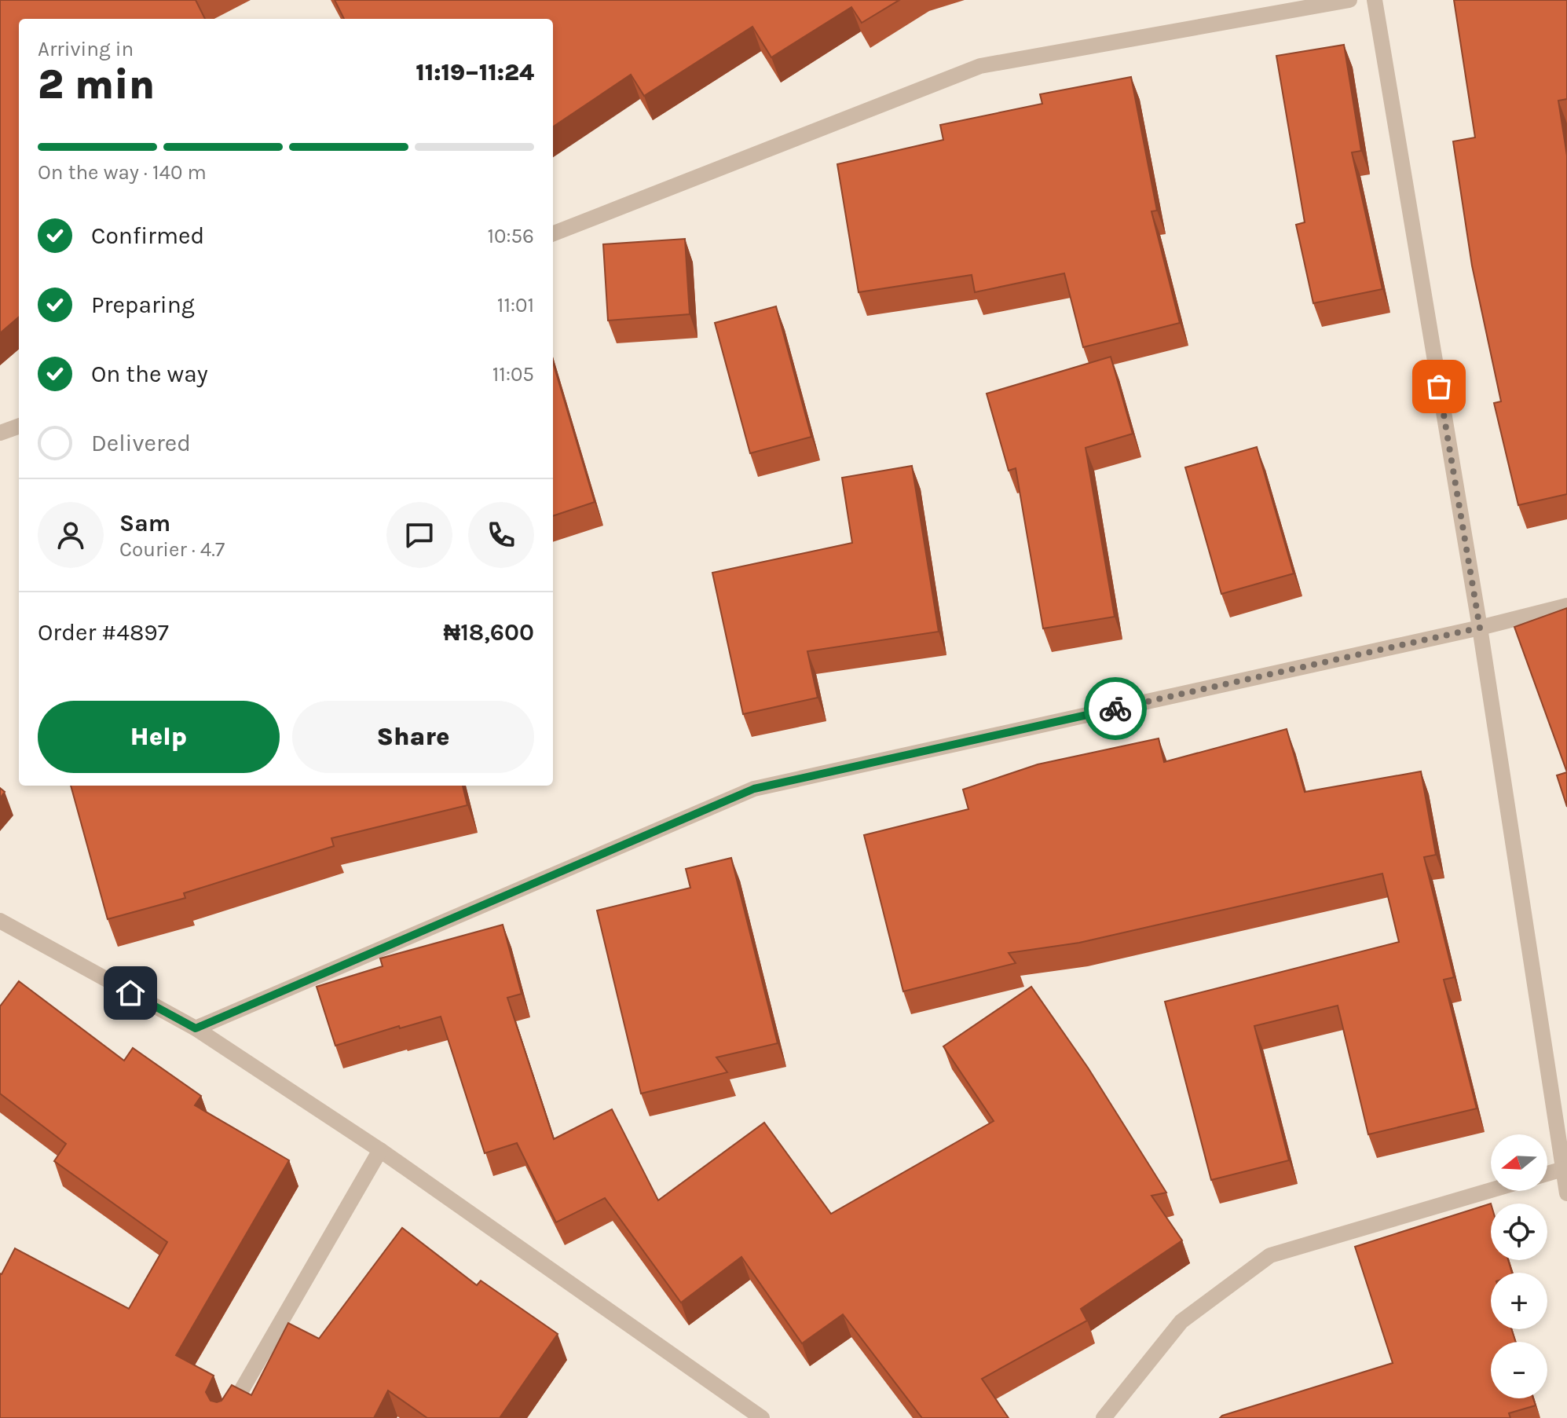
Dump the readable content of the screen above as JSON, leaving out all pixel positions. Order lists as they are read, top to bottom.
{
  "north": "left",
  "page": {
    "heading": ["2 min", "Arriving in", "11:19–11:24"],
    "panel": [
      "Sam",
      "Courier · 4.7",
      "Order #4897",
      "₦18,600"
    ],
    "bar": "On the way · 140 m",
    "list": [
      ["Confirmed", "10:56"],
      ["Preparing", "11:01"],
      ["On the way", "11:05"],
      "Delivered"
    ],
    "buttons": ["Help", "Share"],
    "map_buttons": ["+", "−"]
  }
}
